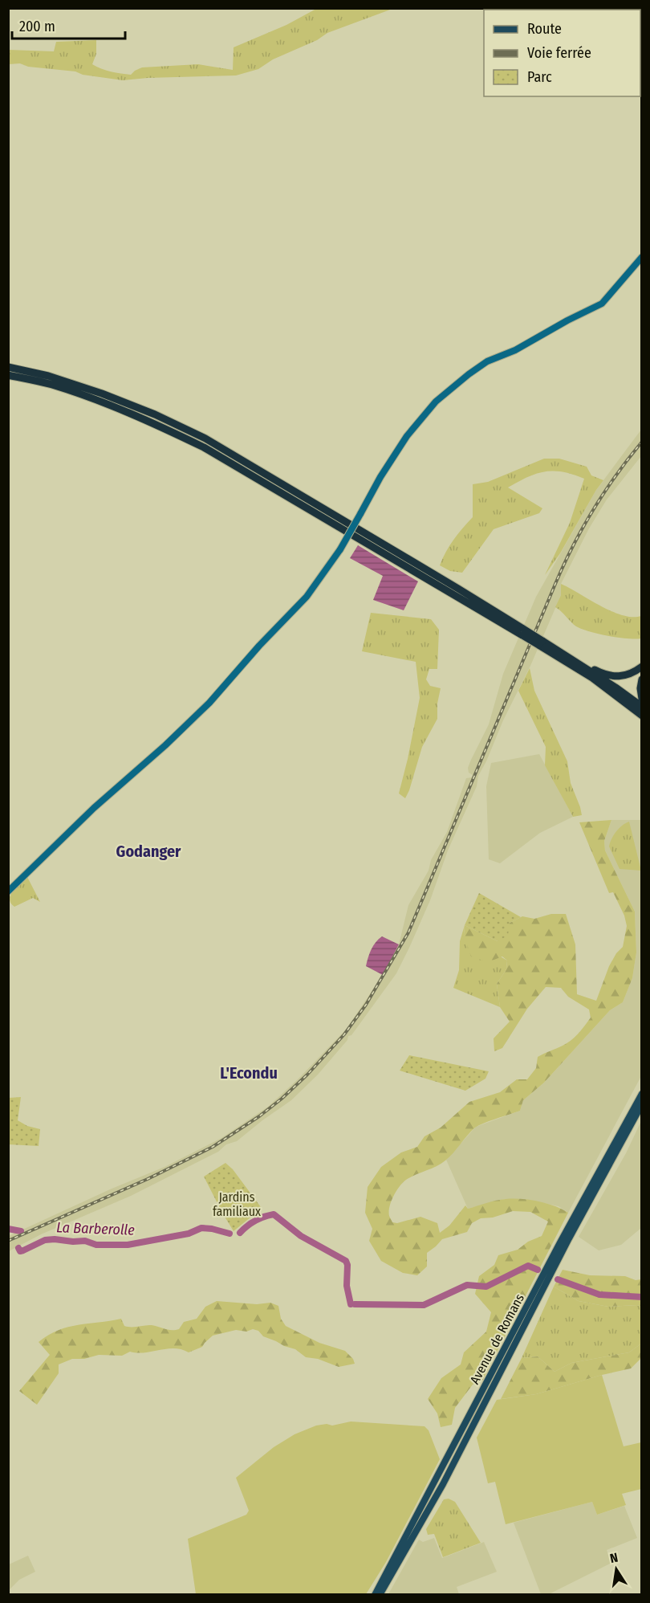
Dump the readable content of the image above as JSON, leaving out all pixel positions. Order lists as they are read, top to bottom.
{
  "streets": {
    "main road": ["Avenue de Romans"]
  },
  "districts": ["Godanger", "L'Econdu"],
  "water": ["La Barberolle"],
  "parks": ["Jardins familiaux"],
  "legend": ["Route", "Voie ferrée", "Parc"],
  "scale_bar": "200 m",
  "north": "top"
}
